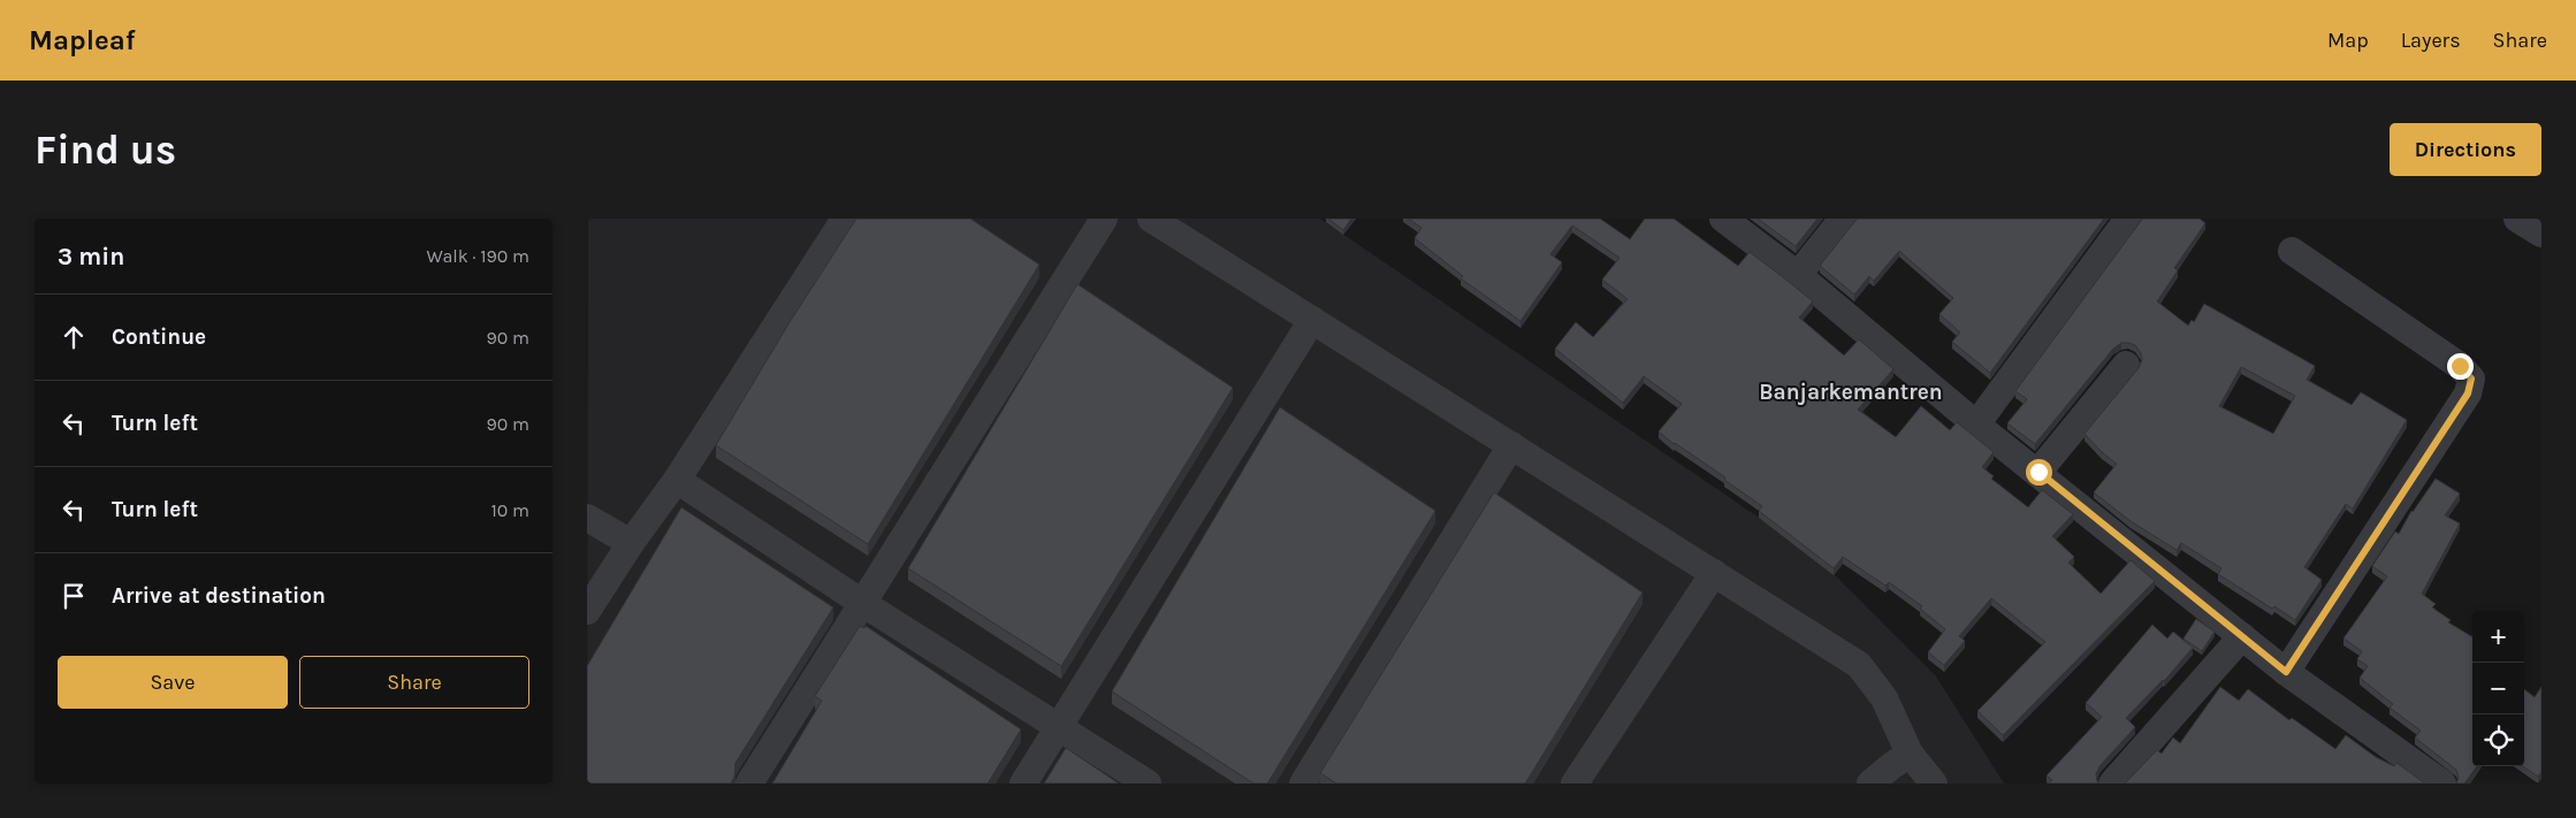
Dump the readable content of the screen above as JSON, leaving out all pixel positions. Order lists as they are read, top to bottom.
{
  "districts": ["Banjarkemantren"],
  "page": {
    "header": "Mapleaf",
    "nav": ["Map", "Layers", "Share"],
    "buttons": [
      "Directions",
      ["Save", "Share"]
    ],
    "title": "Find us",
    "heading": ["3 min", "Walk · 190 m"],
    "list": [
      ["Continue", "90 m"],
      ["Turn left", "90 m"],
      ["Turn left", "10 m"],
      "Arrive at destination"
    ],
    "map_buttons": ["+", "−"]
  }
}
